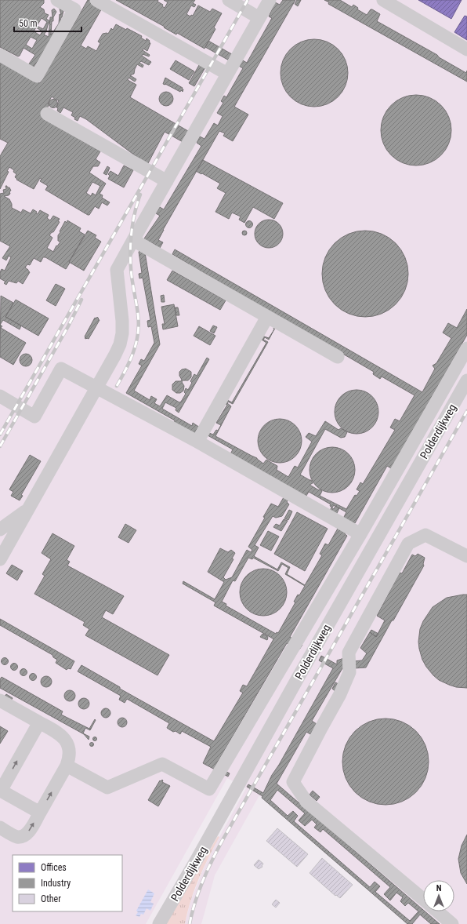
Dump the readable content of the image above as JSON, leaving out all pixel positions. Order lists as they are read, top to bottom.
{
  "streets": {
    "street": ["Polderdijkweg"]
  },
  "legend": ["Offices", "Industry", "Other"],
  "scale_bar": "50 m",
  "north": "top"
}
